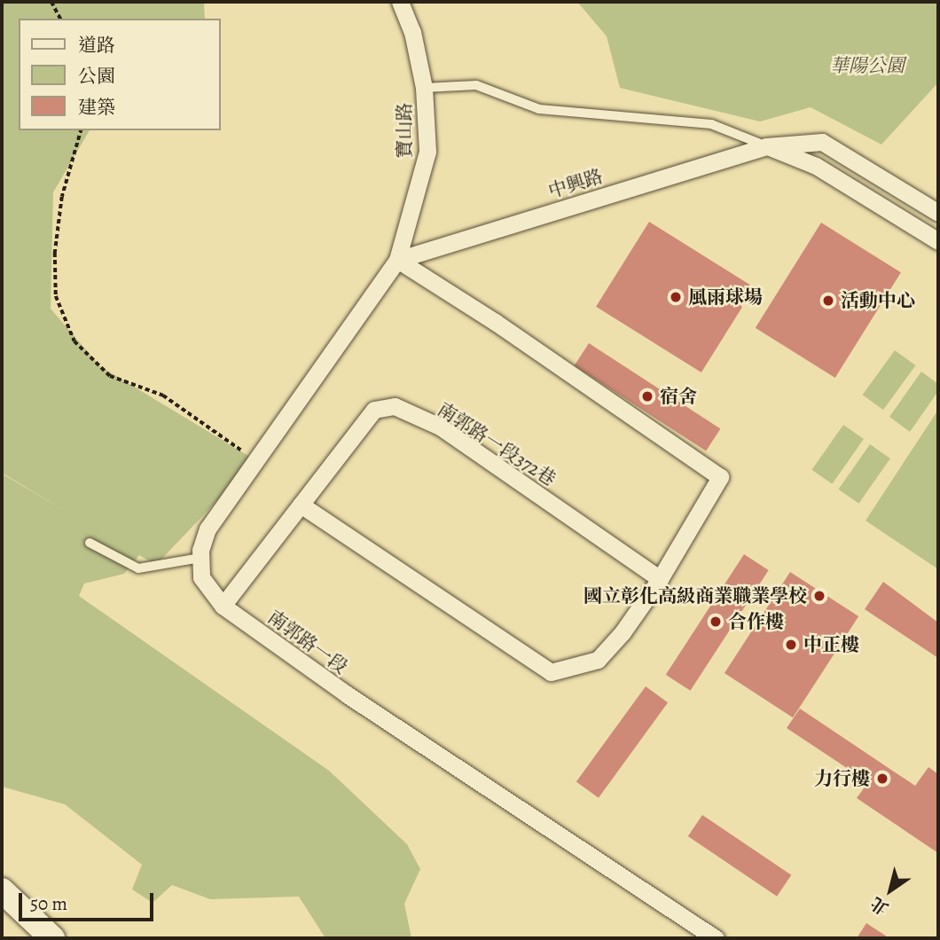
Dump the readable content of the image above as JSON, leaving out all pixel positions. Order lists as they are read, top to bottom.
{
  "streets": {
    "street": [
      "寶山路",
      "中興路",
      "南郭路一段372巷",
      "南郭路一段"
    ]
  },
  "crossings": [
    ["寶山路", "中興路"],
    ["寶山路", "南郭路一段"],
    ["中興路", "南郭路一段"],
    ["南郭路一段372巷", "南郭路一段"]
  ],
  "parks": ["華陽公園"],
  "places": [
    "風雨球場",
    "活動中心",
    "宿舍",
    "國立彰化高級商業職業學校",
    "合作樓",
    "中正樓",
    "力行樓"
  ],
  "legend": ["道路", "公園", "建築"],
  "scale_bar": "50 m",
  "north": "bottom left"
}
